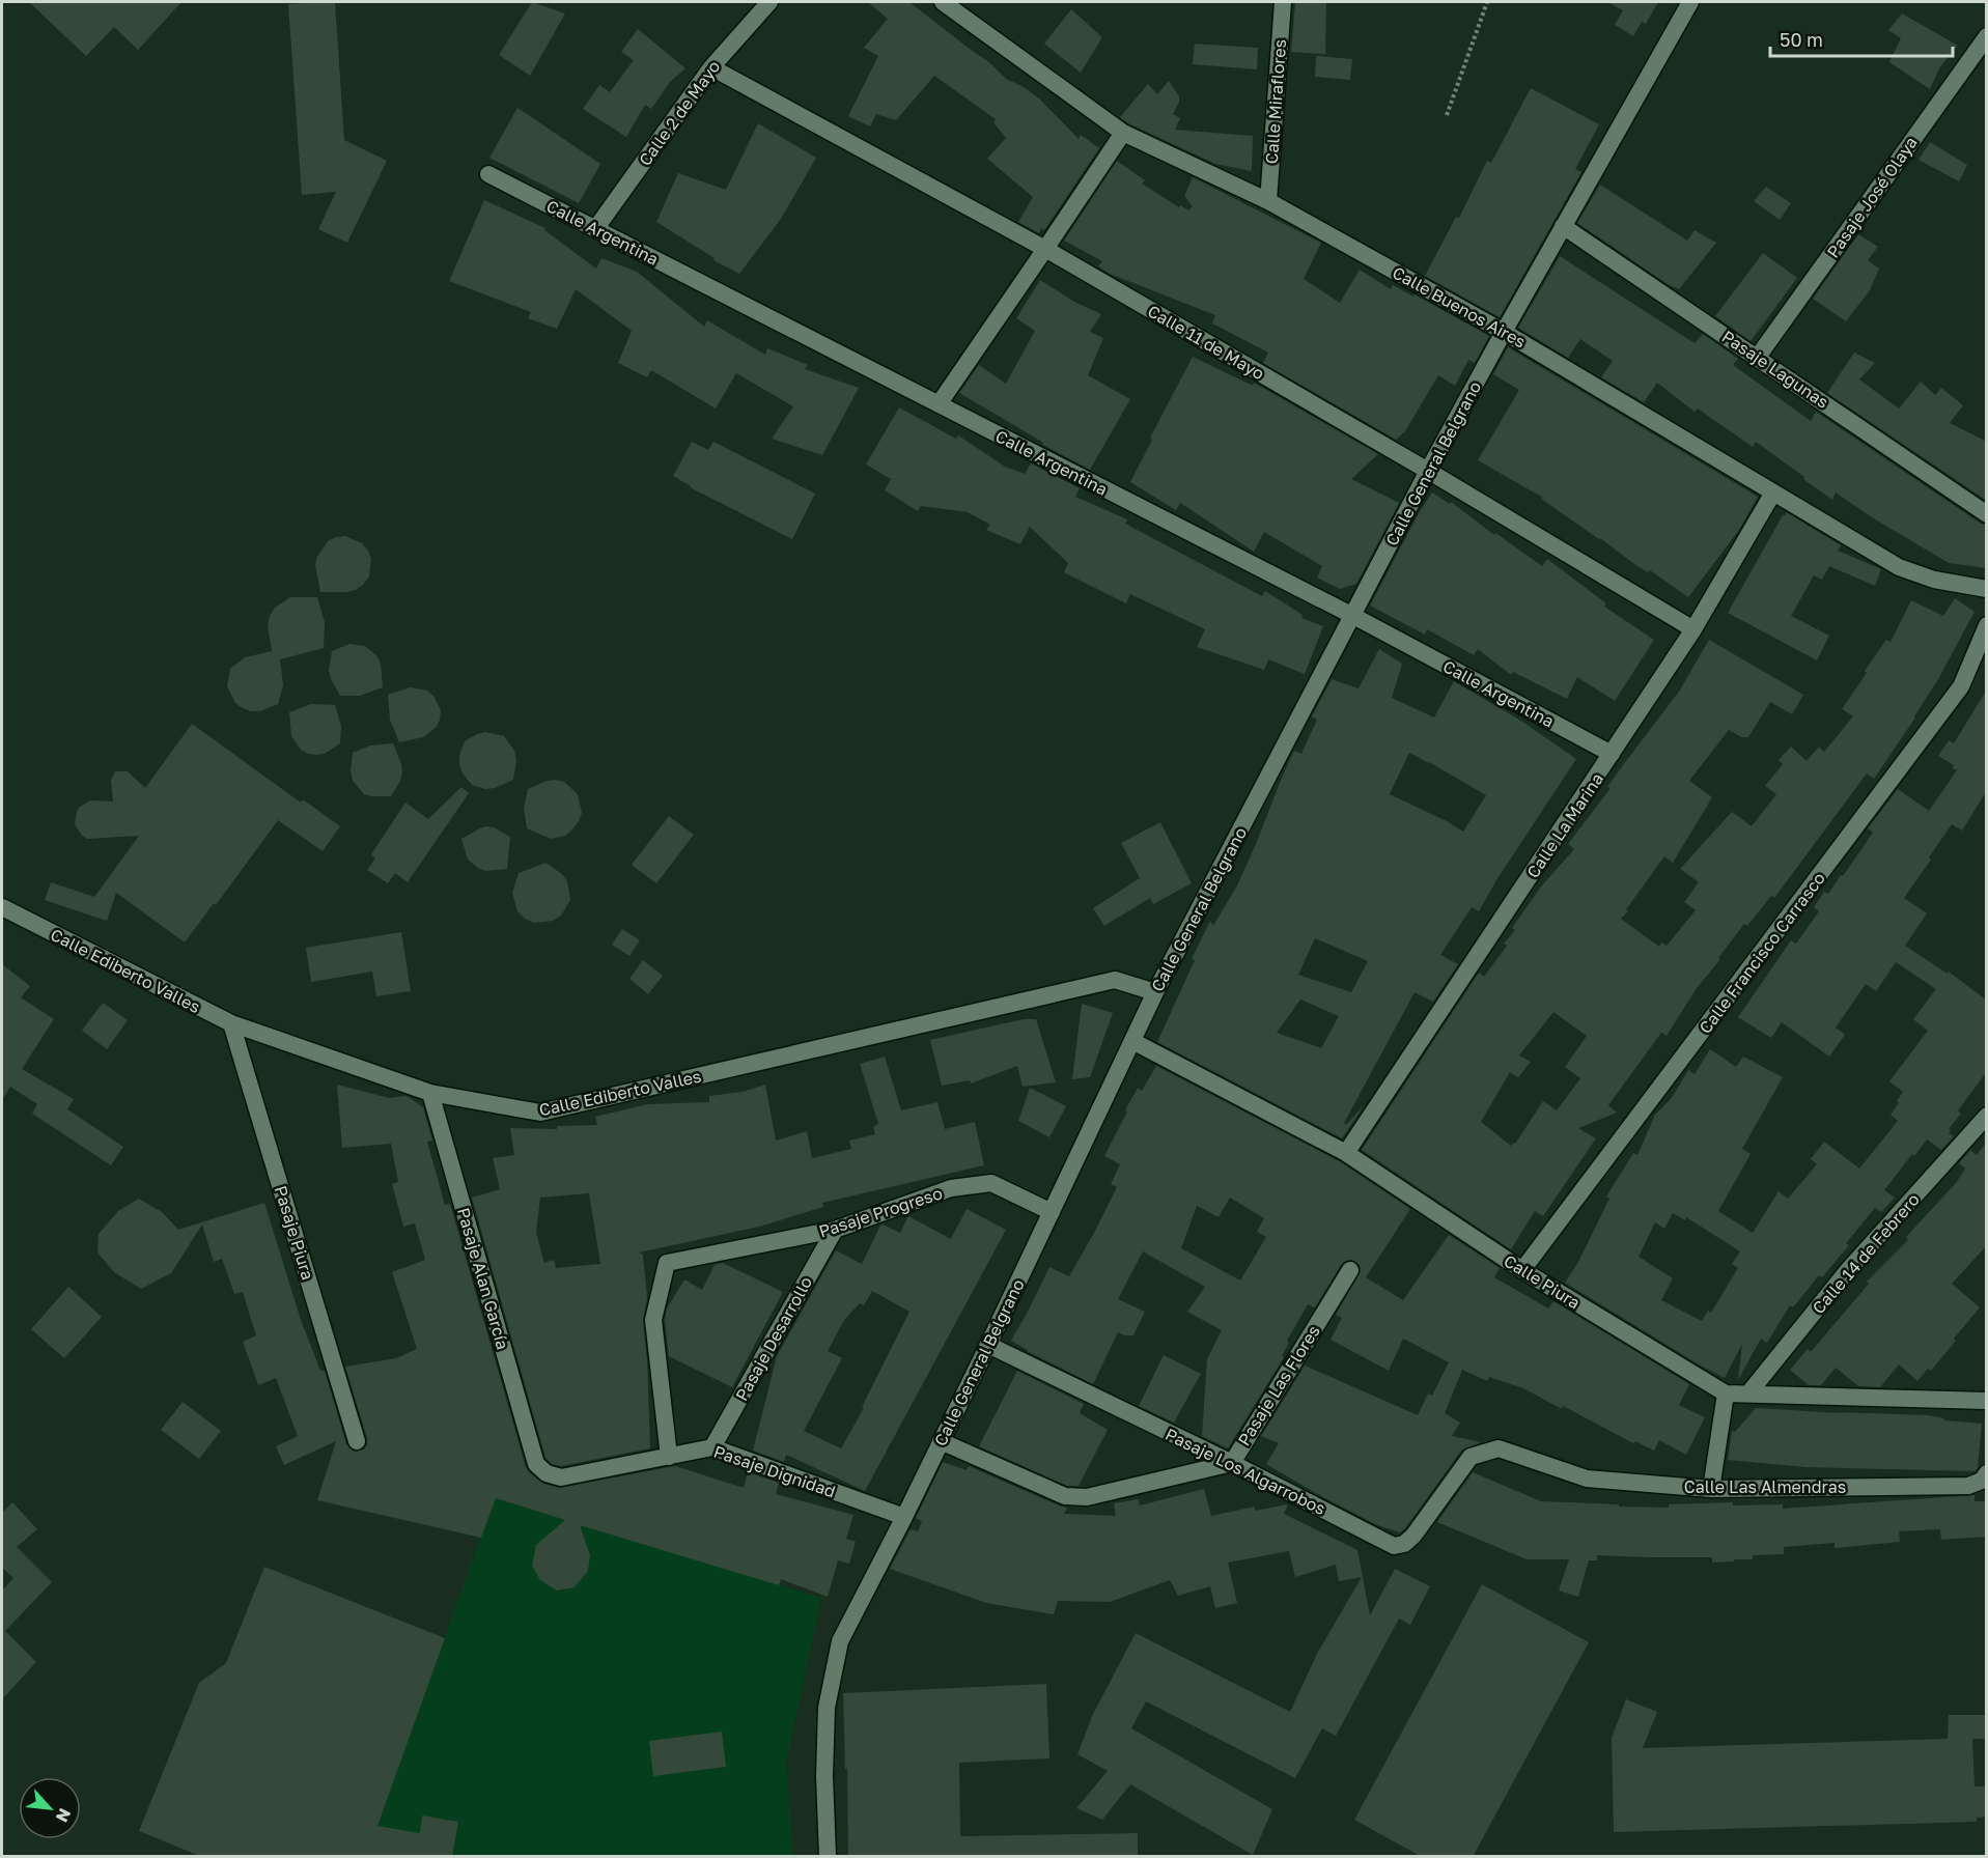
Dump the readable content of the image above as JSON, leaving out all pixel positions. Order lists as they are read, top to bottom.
{
  "streets": {
    "street": [
      "Calle Miraflores",
      "Calle 2 de Mayo",
      "Pasaje José Olaya",
      "Calle Argentina",
      "Calle Buenos Aires",
      "Calle 11 de Mayo",
      "Pasaje Lagunas",
      "Calle General Belgrano",
      "Calle La Marina",
      "Calle Francisco Carrasco",
      "Calle Ediberto Valles",
      "Pasaje Progreso",
      "Pasaje Piura",
      "Calle 14 de Febrero",
      "Pasaje Alan García",
      "Calle Piura",
      "Pasaje Desarrollo",
      "Pasaje Las Flores",
      "Pasaje Dignidad",
      "Pasaje Los Algarrobos",
      "Calle Las Almendras"
    ]
  },
  "crossings": [
    ["Calle Miraflores", "Calle Buenos Aires"],
    ["Calle 2 de Mayo", "Calle Argentina"],
    ["Calle 2 de Mayo", "Calle 11 de Mayo"],
    ["Pasaje José Olaya", "Pasaje Lagunas"],
    ["Calle Argentina", "Calle General Belgrano"],
    ["Calle Argentina", "Calle La Marina"],
    ["Calle Buenos Aires", "Calle General Belgrano"],
    ["Calle Buenos Aires", "Calle La Marina"],
    ["Calle 11 de Mayo", "Calle General Belgrano"],
    ["Calle 11 de Mayo", "Calle La Marina"],
    ["Pasaje Lagunas", "Calle General Belgrano"],
    ["Calle General Belgrano", "Calle Ediberto Valles"],
    ["Calle General Belgrano", "Pasaje Progreso"],
    ["Calle General Belgrano", "Calle Piura"],
    ["Calle General Belgrano", "Pasaje Las Flores"],
    ["Calle General Belgrano", "Pasaje Dignidad"],
    ["Calle General Belgrano", "Pasaje Los Algarrobos"],
    ["Calle La Marina", "Calle Piura"],
    ["Calle Francisco Carrasco", "Calle Piura"],
    ["Calle Ediberto Valles", "Pasaje Piura"],
    ["Calle Ediberto Valles", "Pasaje Alan García"],
    ["Pasaje Progreso", "Pasaje Desarrollo"],
    ["Pasaje Progreso", "Pasaje Dignidad"],
    ["Pasaje Alan García", "Pasaje Dignidad"],
    ["Pasaje Desarrollo", "Pasaje Dignidad"],
    ["Pasaje Las Flores", "Pasaje Los Algarrobos"],
    ["Pasaje Los Algarrobos", "Calle Las Almendras"]
  ],
  "scale_bar": "50 m",
  "north": "bottom right"
}
